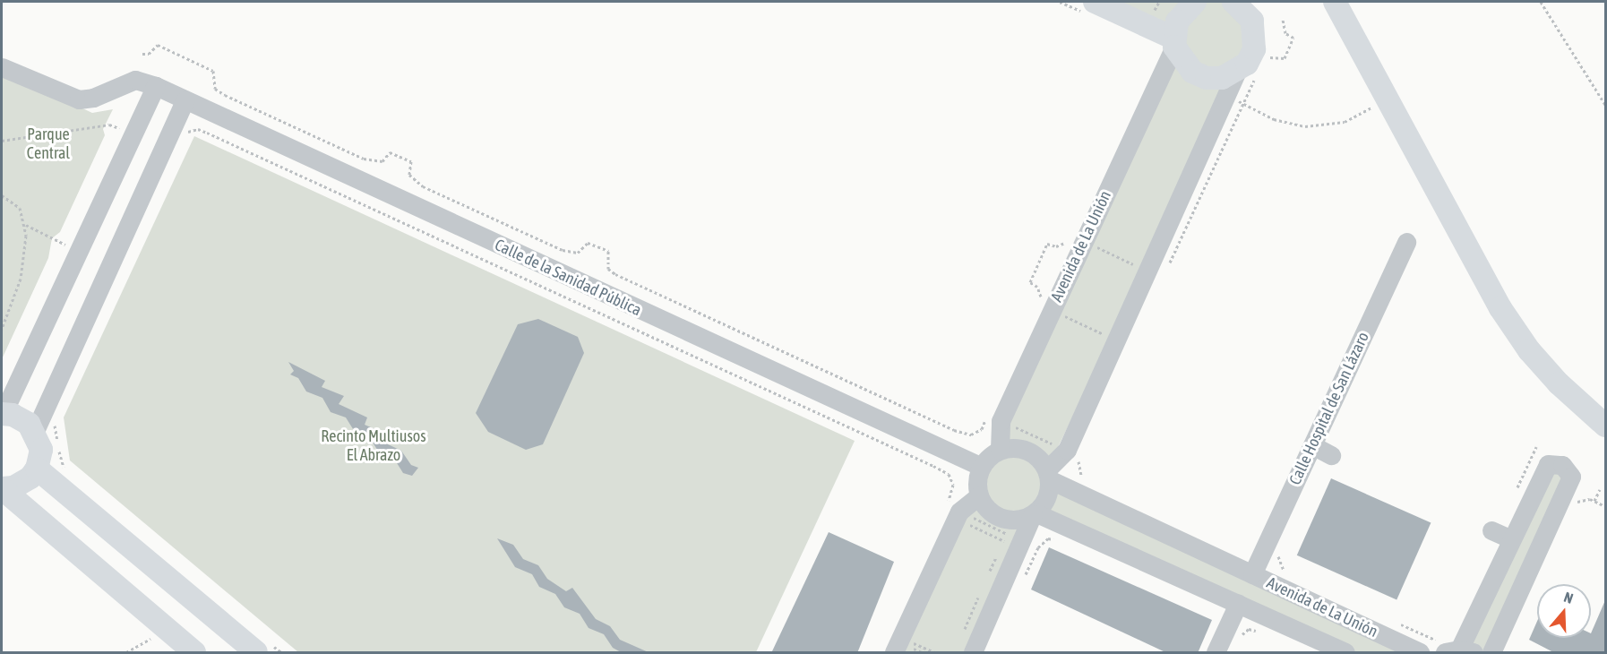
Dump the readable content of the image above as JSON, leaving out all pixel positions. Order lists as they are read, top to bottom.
{
  "streets": {
    "street": ["Avenida de La Unión", "Calle de la Sanidad Pública", "Calle Hospital de San Lázaro"]
  },
  "crossings": [
    ["Avenida de La Unión", "Calle de la Sanidad Pública"],
    ["Avenida de La Unión", "Calle Hospital de San Lázaro"]
  ],
  "parks": ["Parque Central", "Recinto Multiusos El Abrazo"],
  "north": "top"
}
